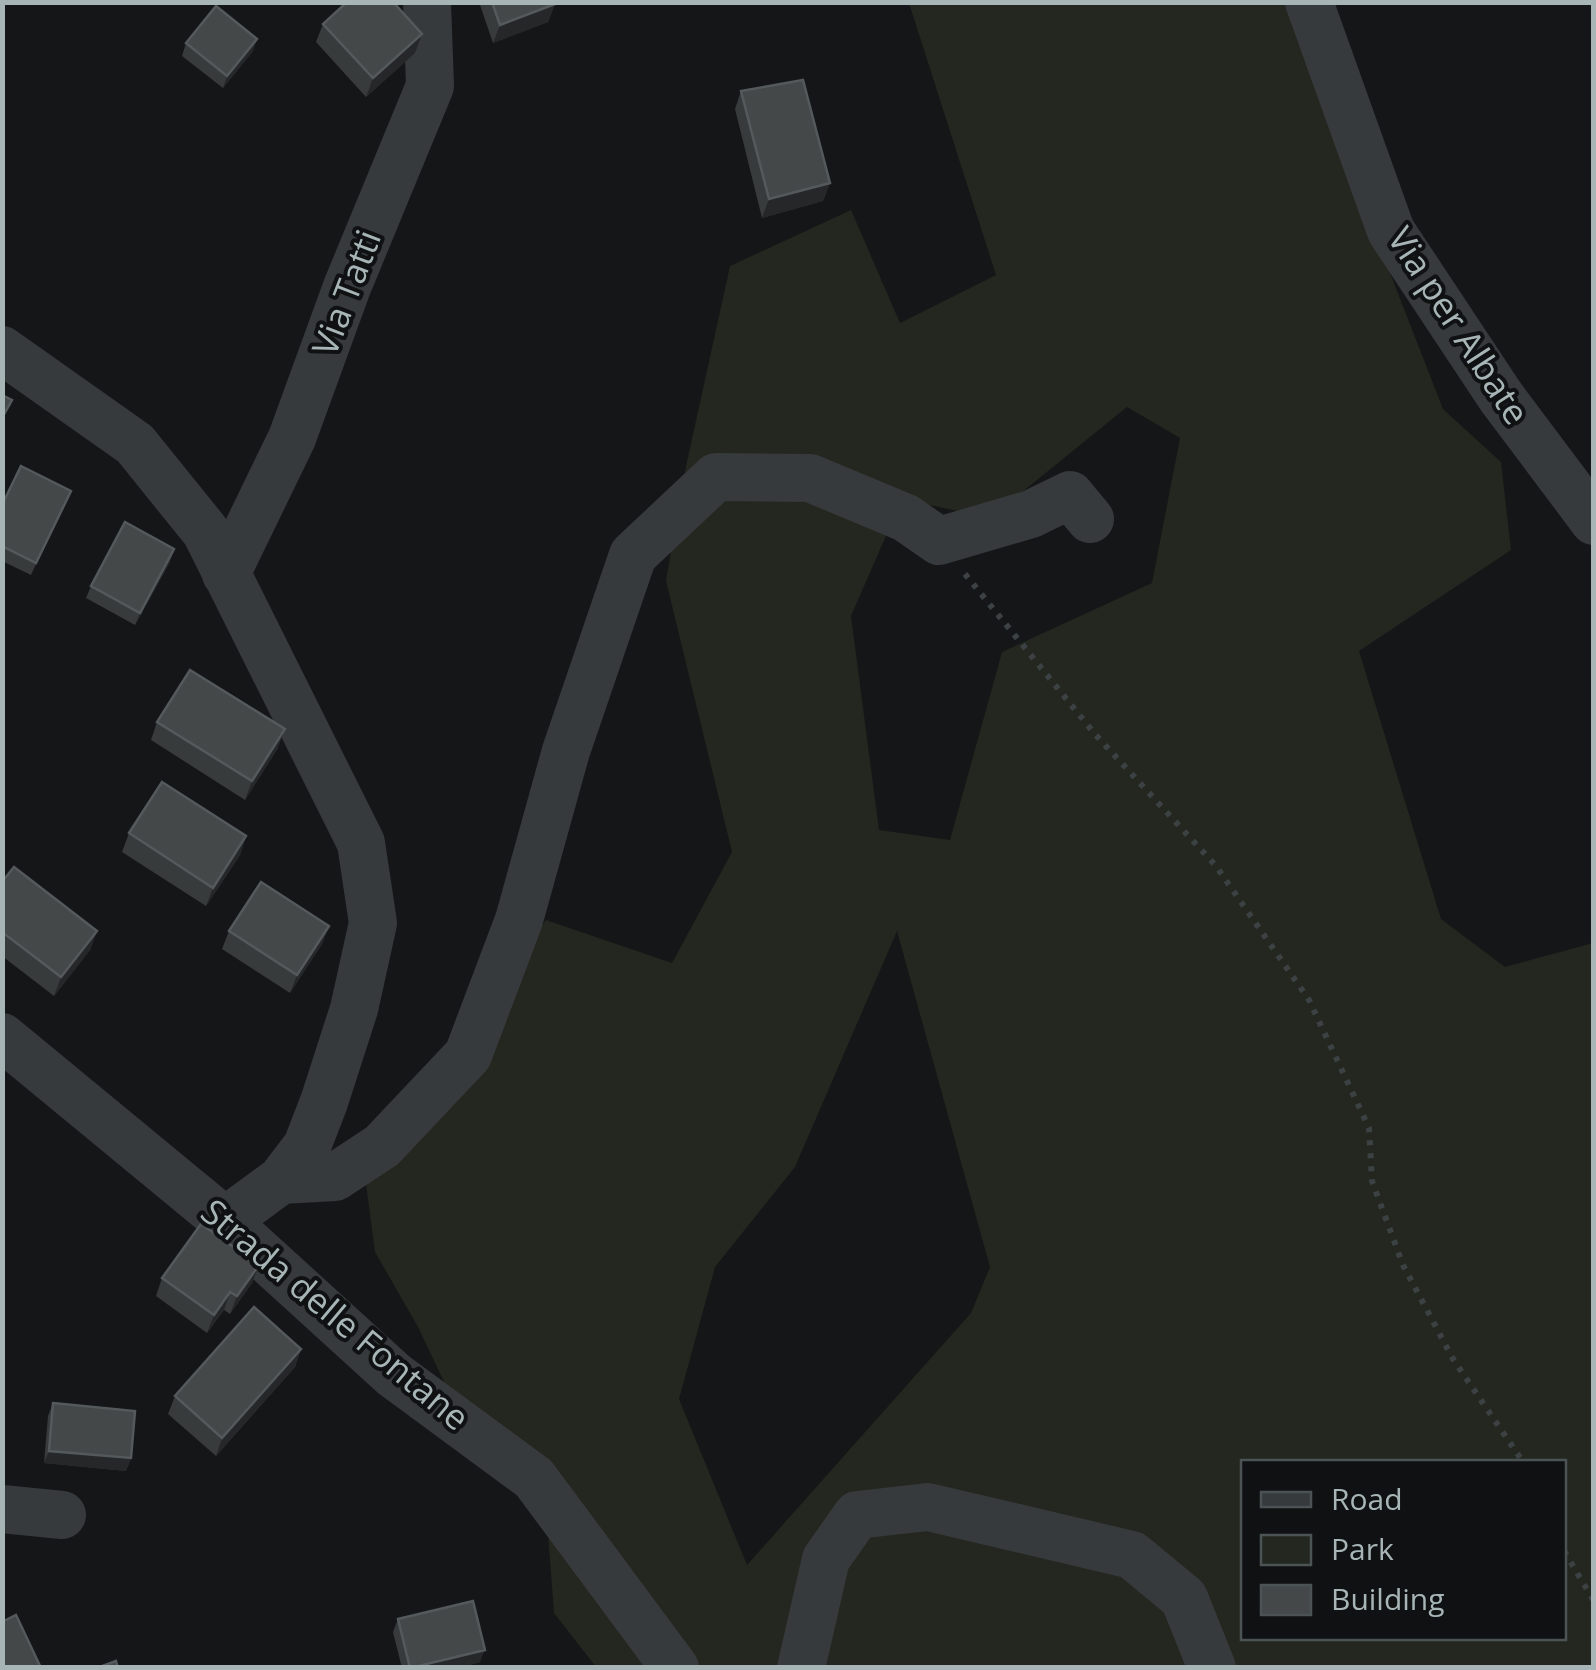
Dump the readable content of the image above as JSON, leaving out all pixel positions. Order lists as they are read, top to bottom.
{
  "streets": {
    "street": ["Via Tatti", "Via per Albate", "Strada delle Fontane"]
  },
  "legend": ["Road", "Park", "Building"]
}
